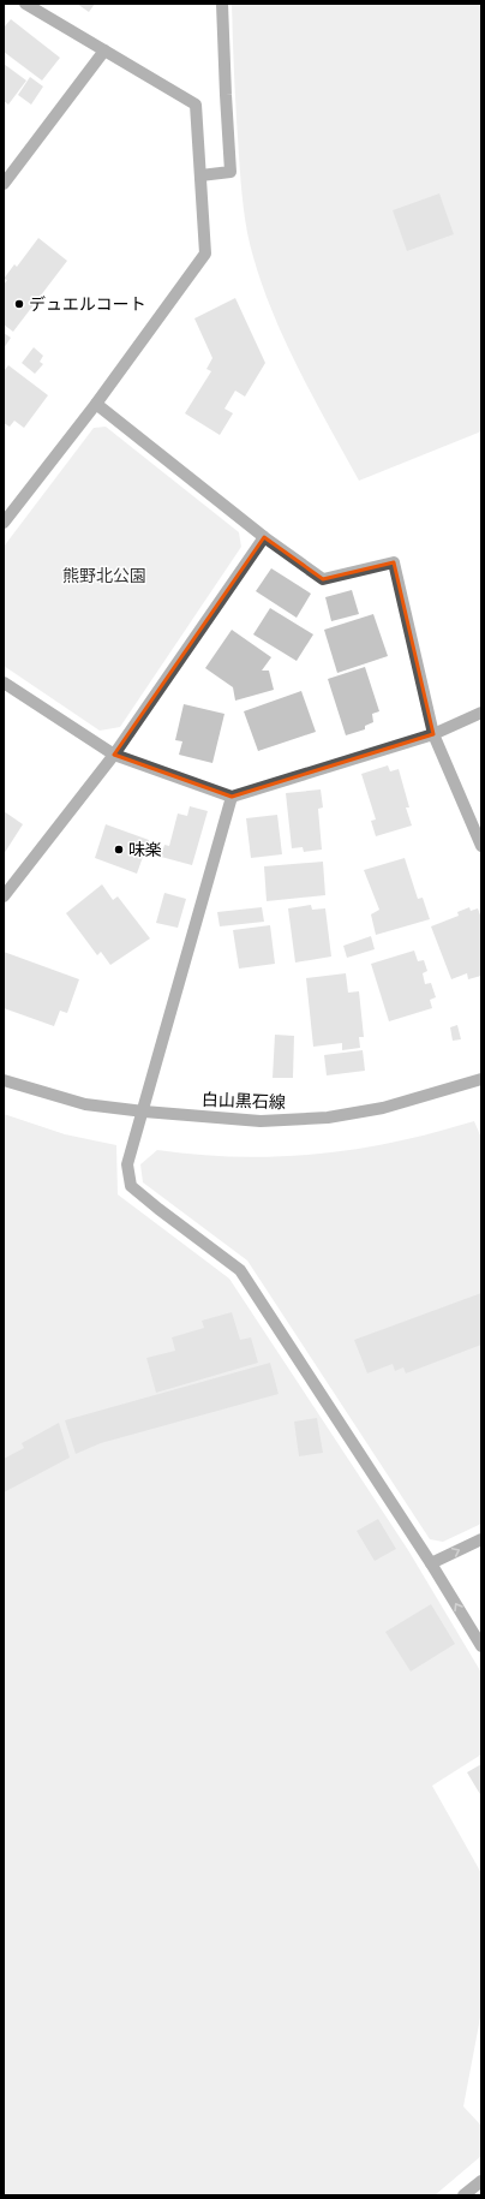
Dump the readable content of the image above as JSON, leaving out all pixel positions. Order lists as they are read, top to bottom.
{
  "streets": {
    "street": ["白山黒石線"]
  },
  "parks": ["熊野北公園"],
  "places": ["デュエルコート", "味楽"]
}
